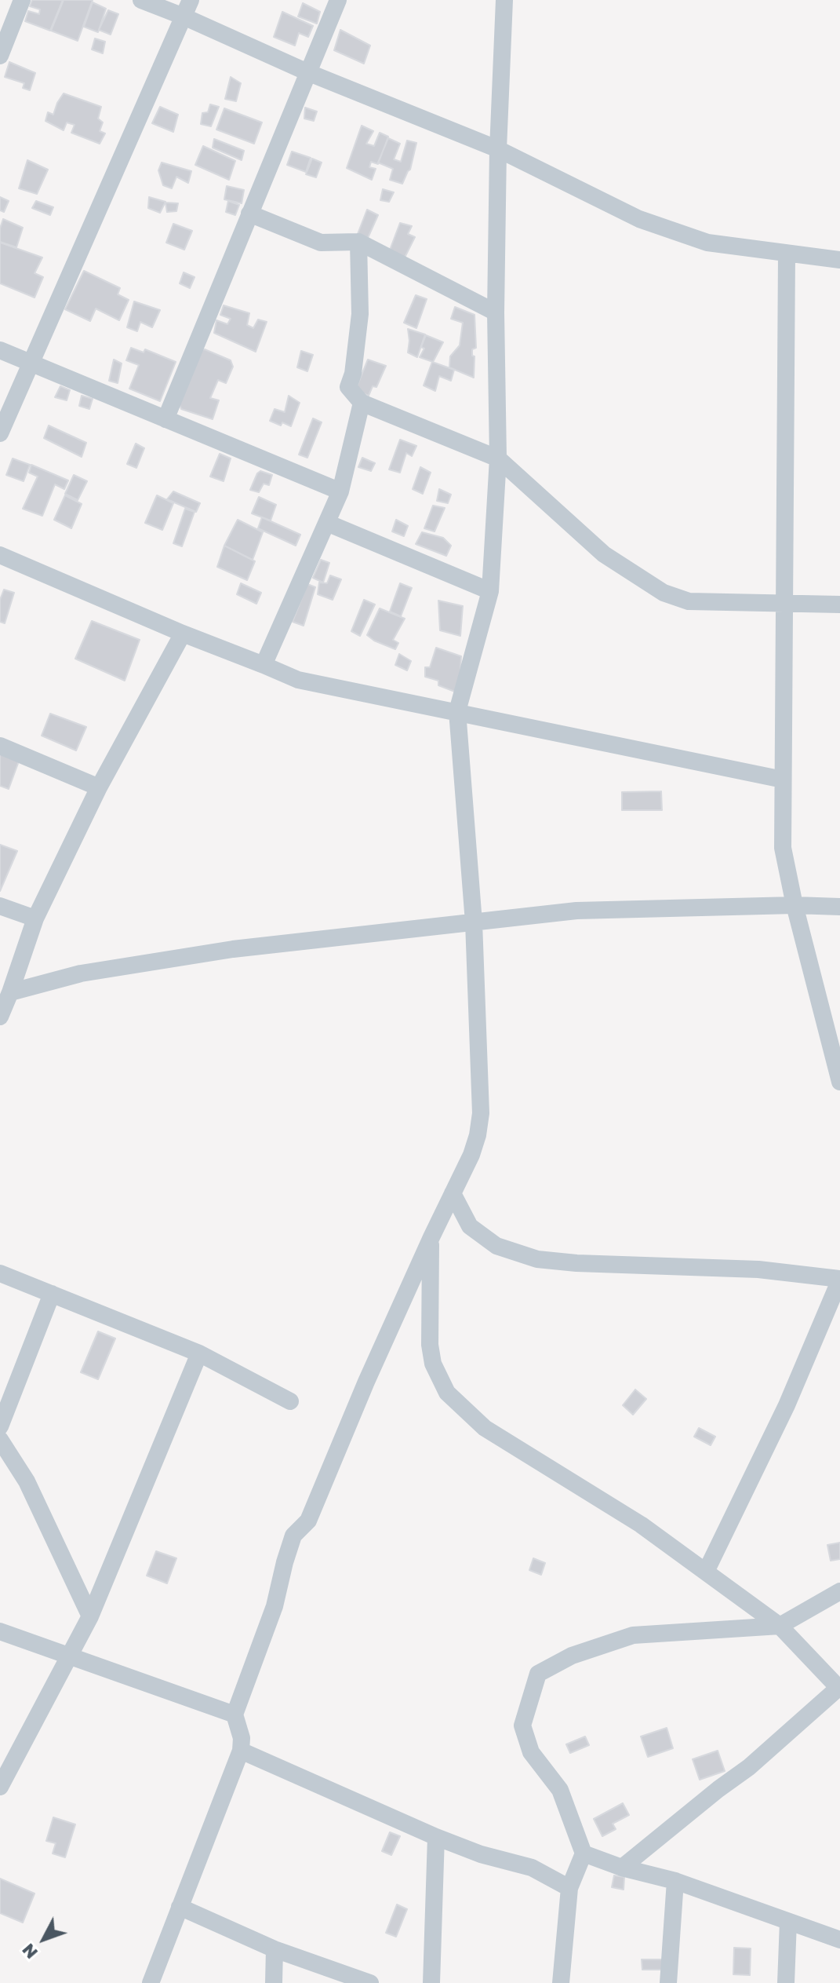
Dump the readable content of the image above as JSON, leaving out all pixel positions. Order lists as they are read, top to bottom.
{
  "north": "bottom left"
}
